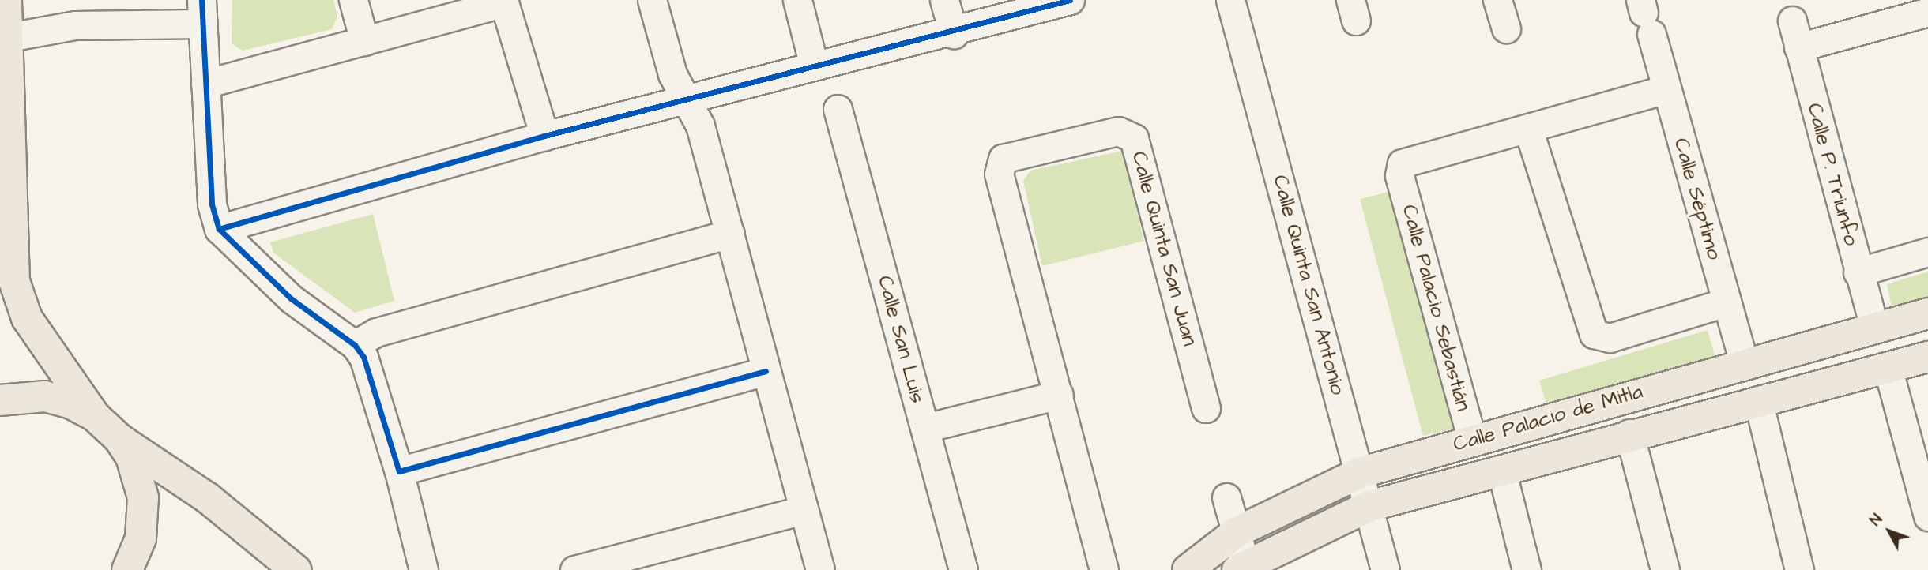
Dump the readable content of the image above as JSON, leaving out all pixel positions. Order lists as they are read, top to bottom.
{
  "streets": {
    "main road": ["Calle Palacio de Mitla"],
    "street": [
      "Calle P. Triunfo",
      "Calle Séptimo",
      "Calle Quinta San Juan",
      "Calle Quinta San Antonio",
      "Calle Palacio Sebastián",
      "Calle San Luis"
    ]
  },
  "crossings": [
    ["Calle P. Triunfo", "Calle Palacio de Mitla"],
    ["Calle Séptimo", "Calle Palacio de Mitla"],
    ["Calle Quinta San Antonio", "Calle Palacio de Mitla"],
    ["Calle Palacio Sebastián", "Calle Palacio de Mitla"]
  ],
  "north": "top left"
}
